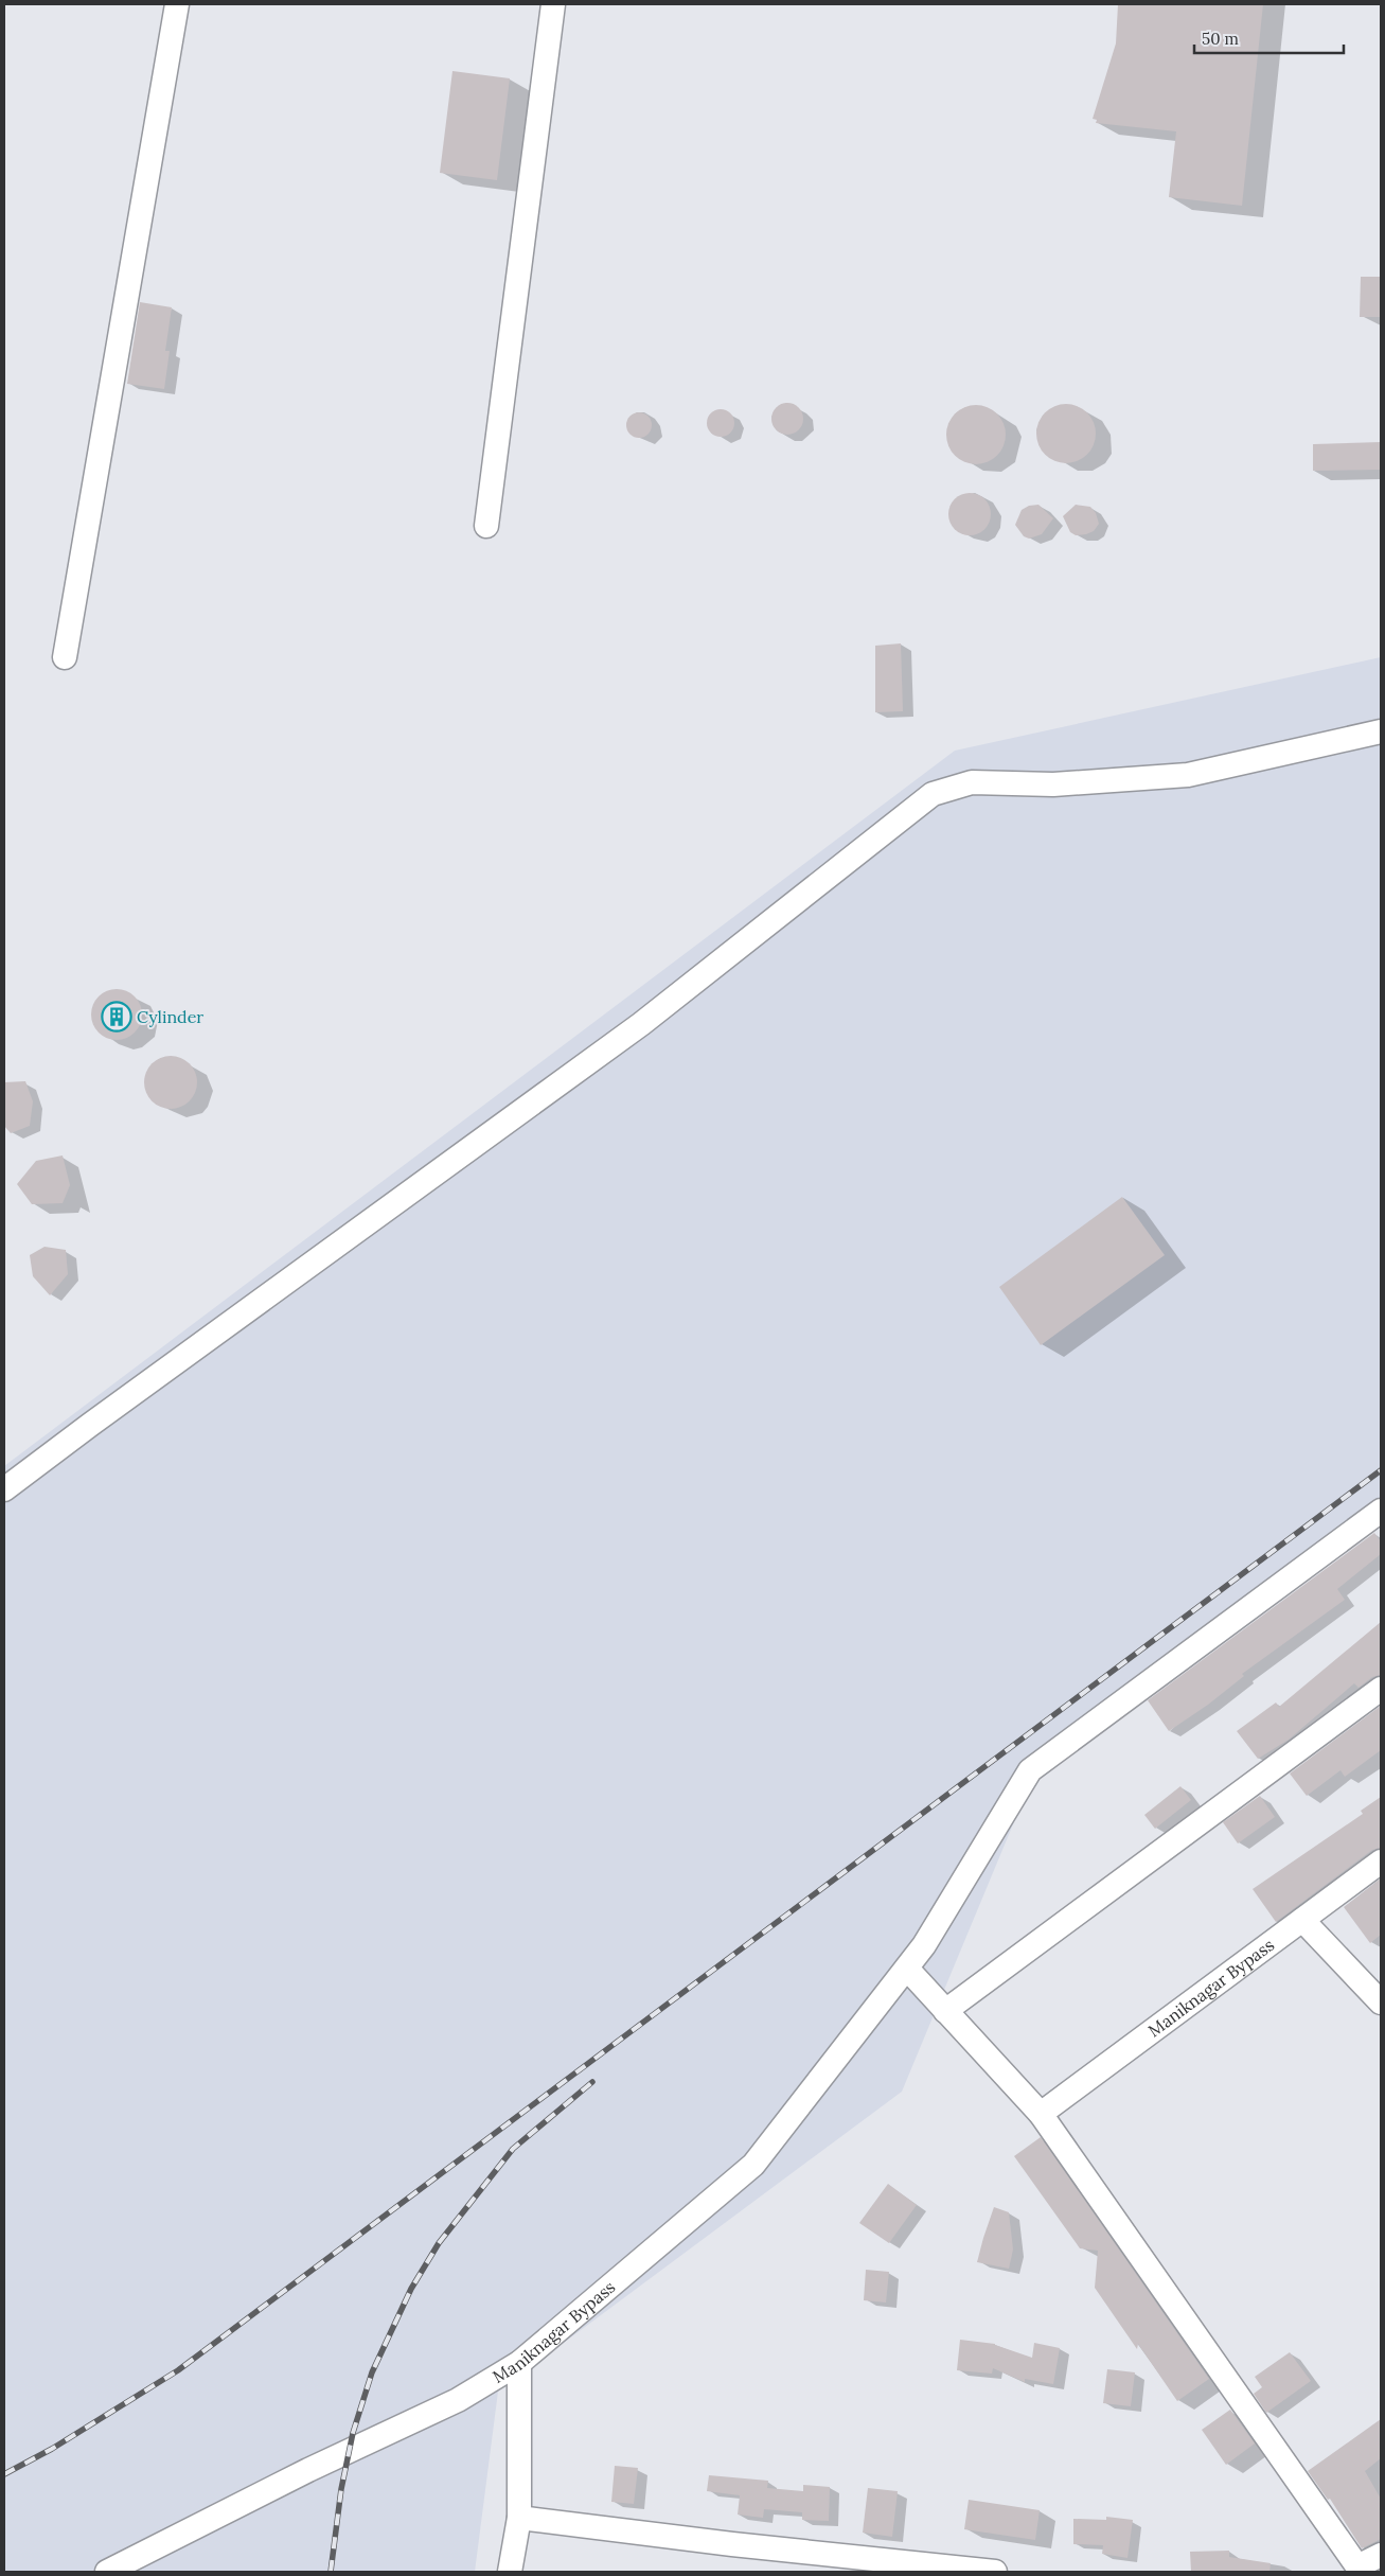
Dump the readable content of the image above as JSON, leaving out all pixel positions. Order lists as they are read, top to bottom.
{
  "streets": {
    "street": ["Maniknagar Bypass"]
  },
  "places": {
    "building": ["Cylinder"]
  },
  "scale_bar": "50 m"
}
